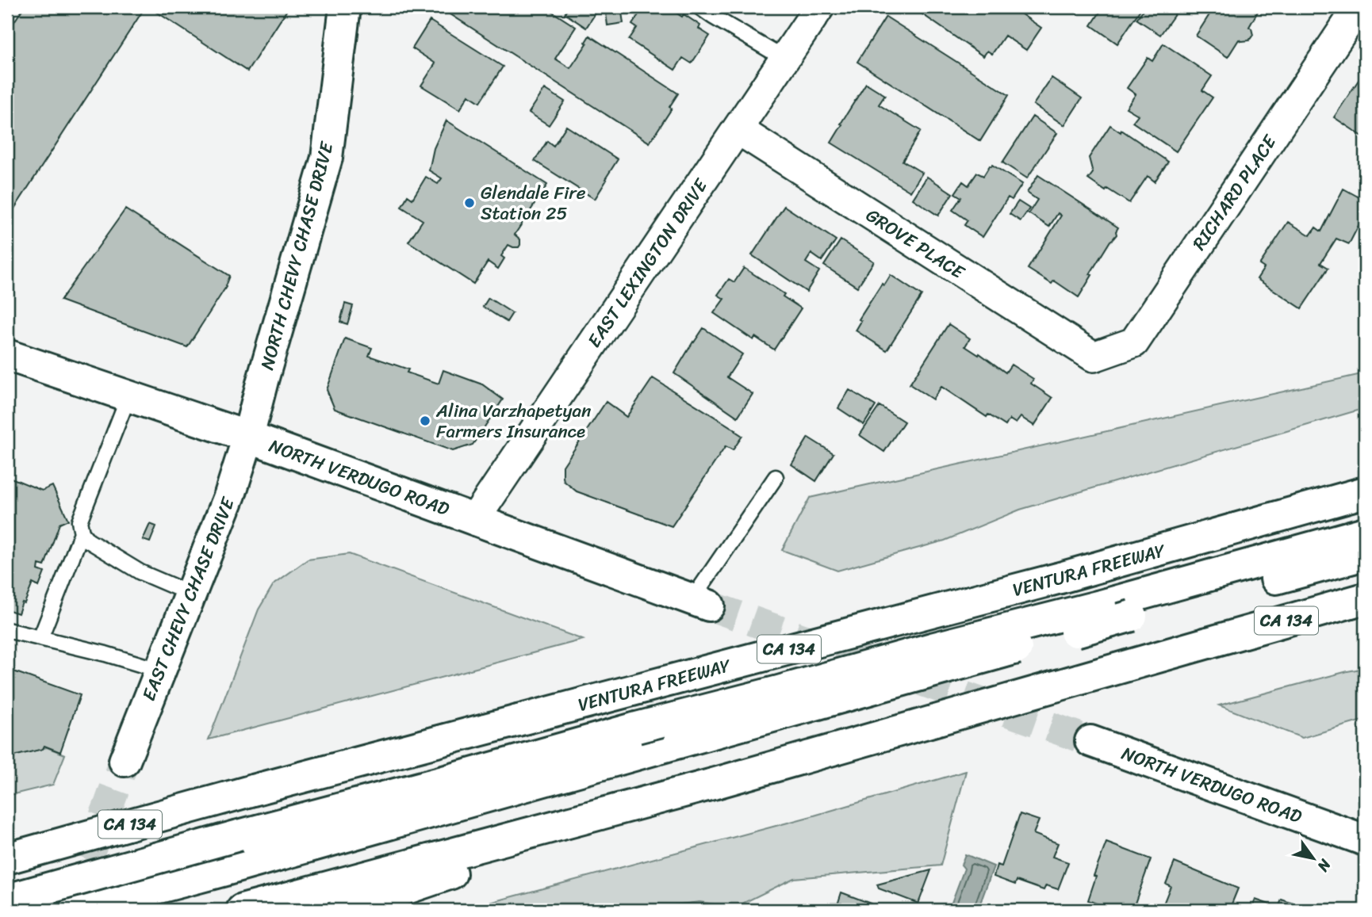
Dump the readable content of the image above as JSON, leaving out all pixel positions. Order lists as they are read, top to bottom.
{
  "streets": {
    "main road": [
      "NORTH CHEVY CHASE DRIVE",
      "NORTH VERDUGO ROAD",
      "VENTURA FREEWAY",
      "EAST CHEVY CHASE DRIVE",
      "CA 134"
    ],
    "street": ["RICHARD PLACE", "GROVE PLACE", "EAST LEXINGTON DRIVE"]
  },
  "crossings": [
    ["RICHARD PLACE", "GROVE PLACE"],
    ["GROVE PLACE", "EAST LEXINGTON DRIVE"],
    ["NORTH CHEVY CHASE DRIVE", "NORTH VERDUGO ROAD"],
    ["NORTH CHEVY CHASE DRIVE", "EAST CHEVY CHASE DRIVE"],
    ["EAST LEXINGTON DRIVE", "NORTH VERDUGO ROAD"],
    ["NORTH VERDUGO ROAD", "EAST CHEVY CHASE DRIVE"]
  ],
  "places": ["Glendale Fire Station 25", "Alina Varzhapetyan Farmers Insurance"],
  "north": "bottom right"
}
